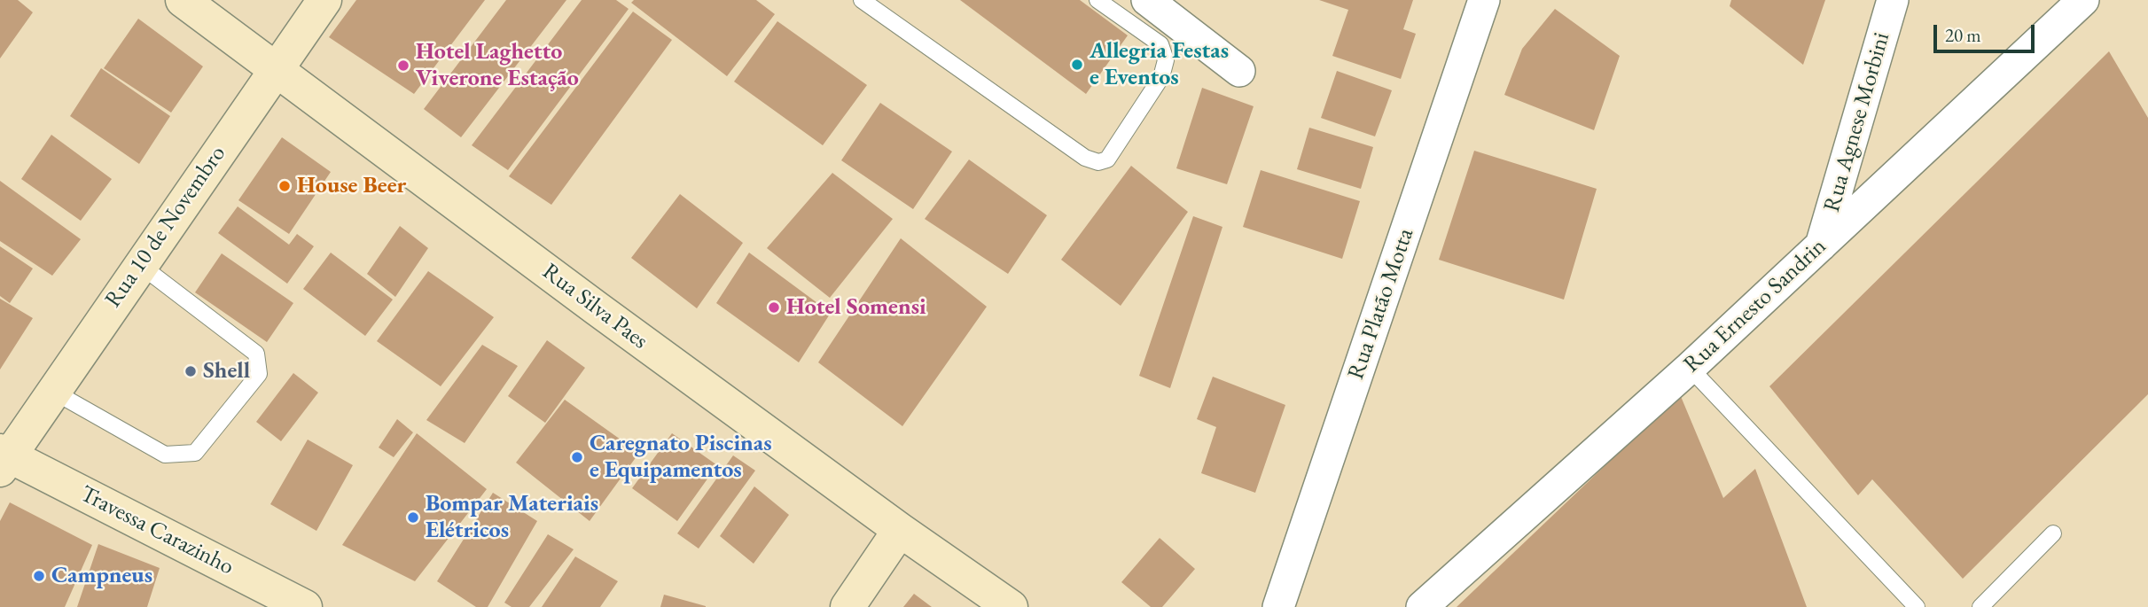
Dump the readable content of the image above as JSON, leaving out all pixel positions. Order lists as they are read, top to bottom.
{
  "streets": {
    "main road": ["Rua 10 de Novembro", "Rua Silva Paes", "Travessa Carazinho"],
    "street": ["Rua Agnese Morbini", "Rua Platão Motta", "Rua Ernesto Sandrin"]
  },
  "crossings": [
    ["Rua Agnese Morbini", "Rua Ernesto Sandrin"],
    ["Rua 10 de Novembro", "Rua Silva Paes"],
    ["Rua 10 de Novembro", "Travessa Carazinho"]
  ],
  "places": [
    "Allegria Festas e Eventos",
    "Hotel Laghetto Viverone Estação",
    "House Beer",
    "Hotel Somensi",
    "Shell",
    "Caregnato Piscinas e Equipamentos",
    "Bompar Materiais Elétricos",
    "Campneus"
  ],
  "scale_bar": "20 m"
}
